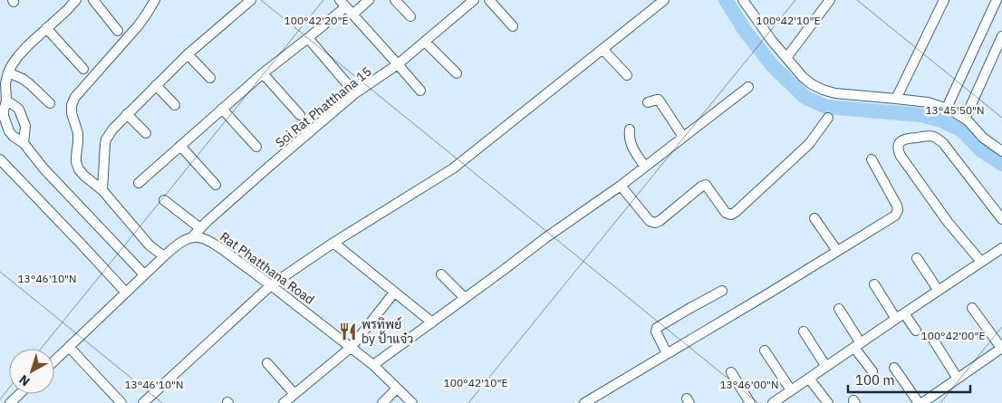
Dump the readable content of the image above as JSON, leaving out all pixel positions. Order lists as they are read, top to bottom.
{
  "streets": {
    "street": ["Soi Rat Phatthana 15", "Rat Phatthana Road"]
  },
  "crossings": [
    ["Soi Rat Phatthana 15", "Rat Phatthana Road"]
  ],
  "places": {
    "restaurant": ["พรทิพย์ by ป้าแจ๋ว"]
  },
  "scale_bar": "100 m",
  "north": "bottom left",
  "coordinates": [
    "100°42'20\"E",
    "100°42'10\"E",
    "13°45'50\"N",
    "13°46'10\"N",
    "100°42'00\"E",
    "13°46'00\"N"
  ]
}
